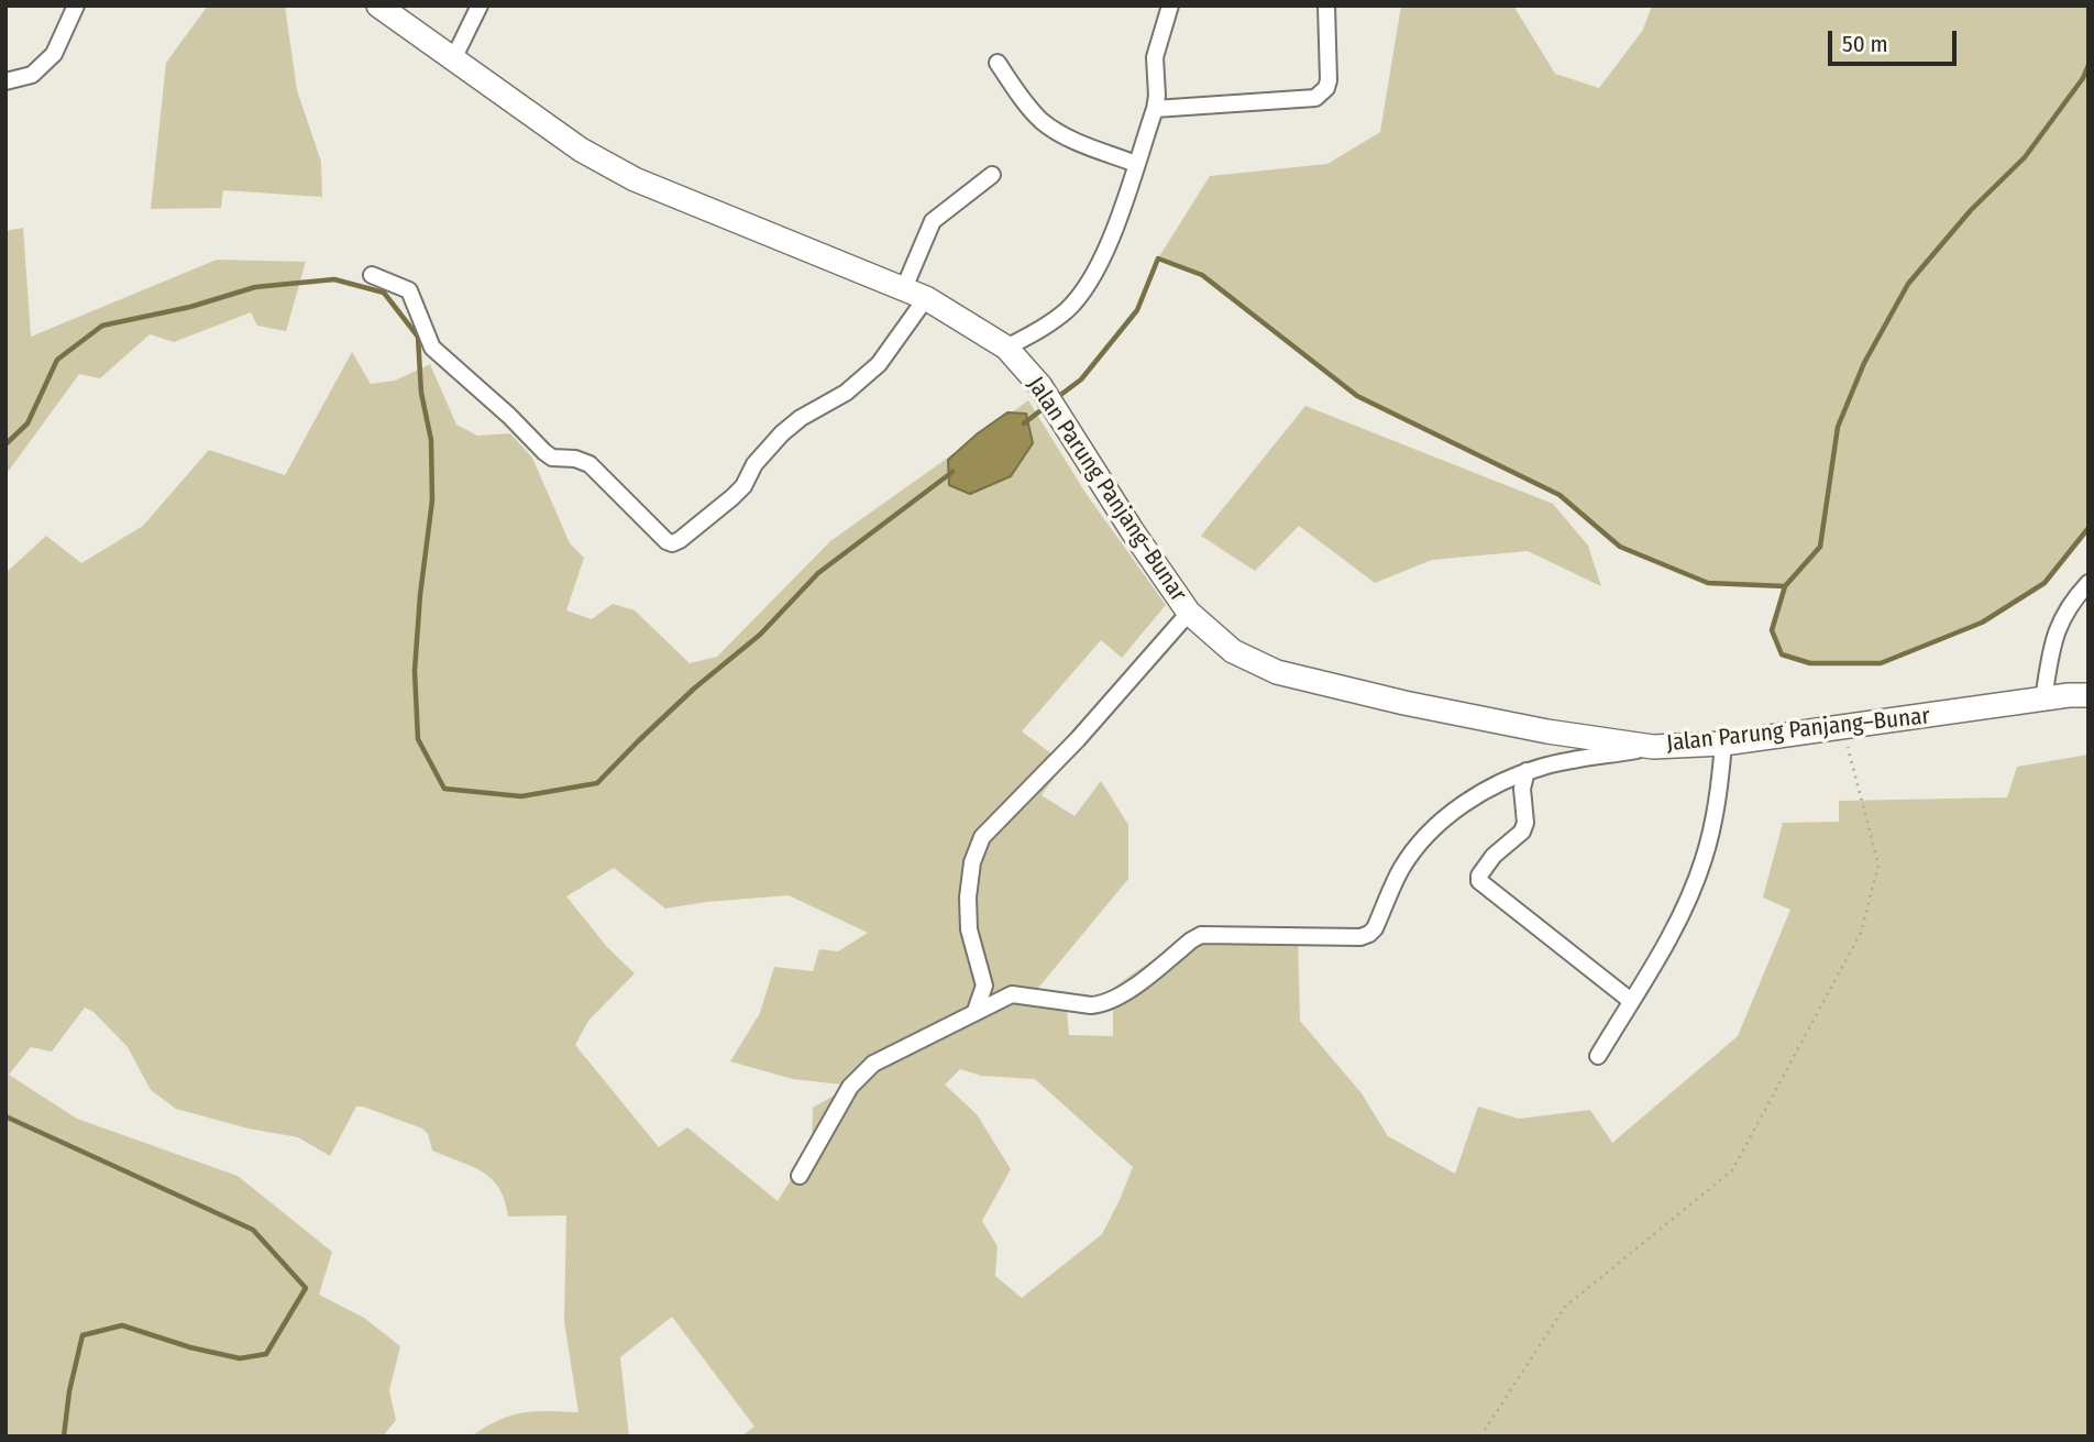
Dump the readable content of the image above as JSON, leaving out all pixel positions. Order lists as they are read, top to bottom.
{
  "streets": {
    "main road": ["Jalan Parung Panjang–Bunar"]
  },
  "scale_bar": "50 m"
}
